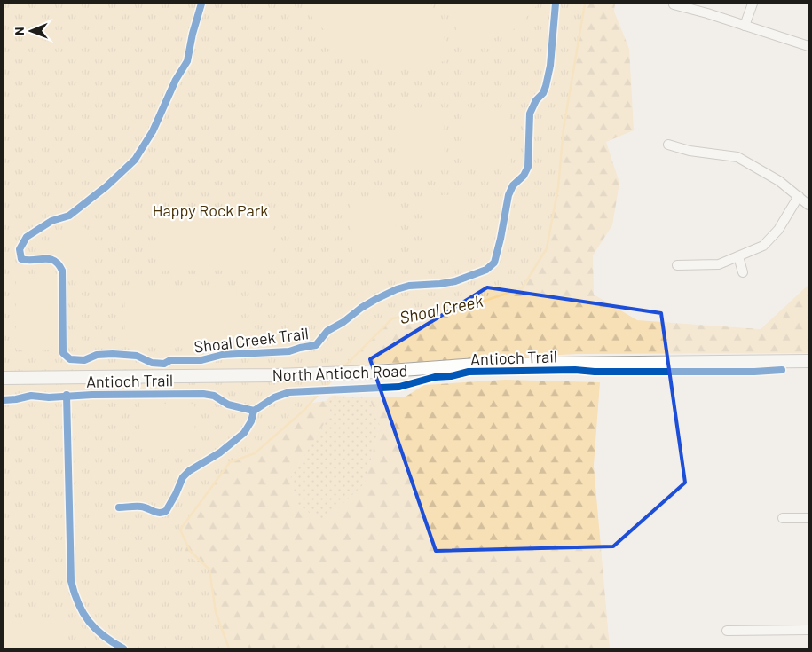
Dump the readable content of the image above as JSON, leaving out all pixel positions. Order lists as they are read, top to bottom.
{
  "streets": {
    "street": ["North Antioch Road"],
    "cycle path": ["Shoal Creek Trail", "Antioch Trail"]
  },
  "water": ["Shoal Creek"],
  "parks": ["Happy Rock Park"],
  "north": "left"
}
